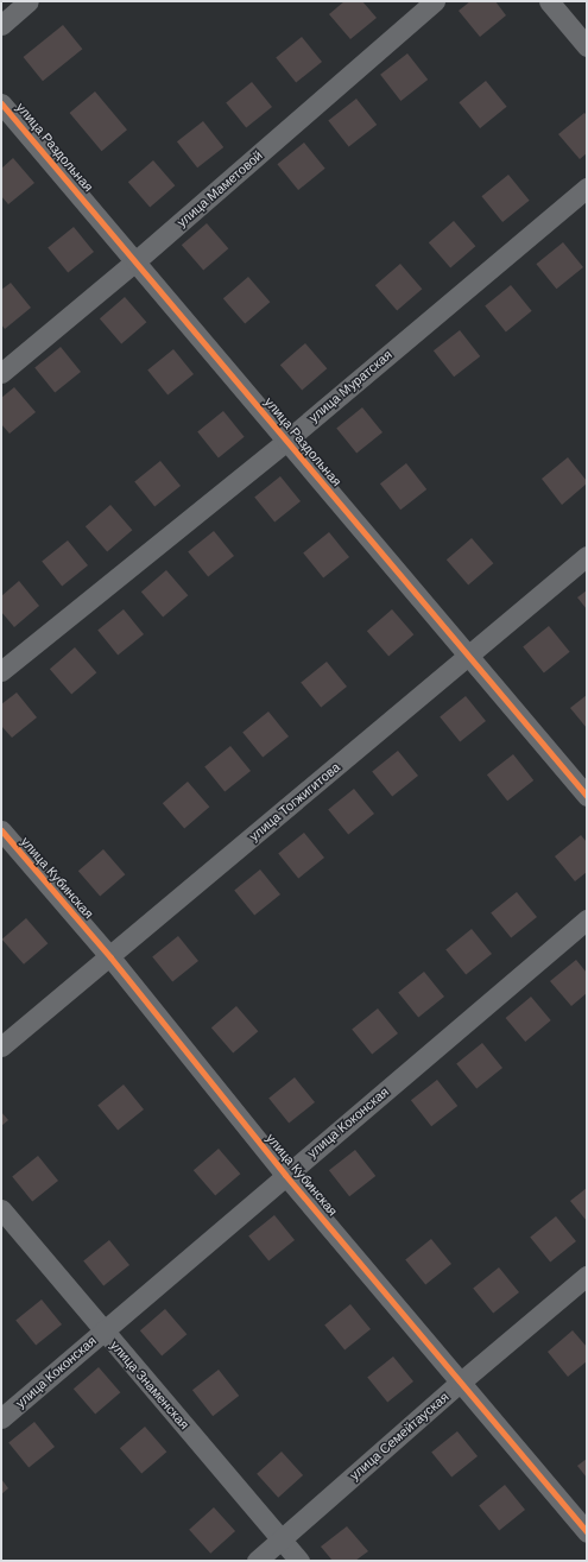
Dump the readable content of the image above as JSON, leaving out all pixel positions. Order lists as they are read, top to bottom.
{
  "streets": {
    "street": [
      "улица Раздольная",
      "улица Маметовой",
      "улица Муратская",
      "улица Тогжигитова",
      "улица Кубинская",
      "улица Коконская",
      "улица Знаменская",
      "улица Семейтауская"
    ]
  },
  "crossings": [
    ["улица Раздольная", "улица Маметовой"],
    ["улица Раздольная", "улица Муратская"],
    ["улица Раздольная", "улица Тогжигитова"],
    ["улица Тогжигитова", "улица Кубинская"],
    ["улица Кубинская", "улица Коконская"],
    ["улица Кубинская", "улица Семейтауская"],
    ["улица Коконская", "улица Знаменская"],
    ["улица Знаменская", "улица Семейтауская"]
  ]
}
